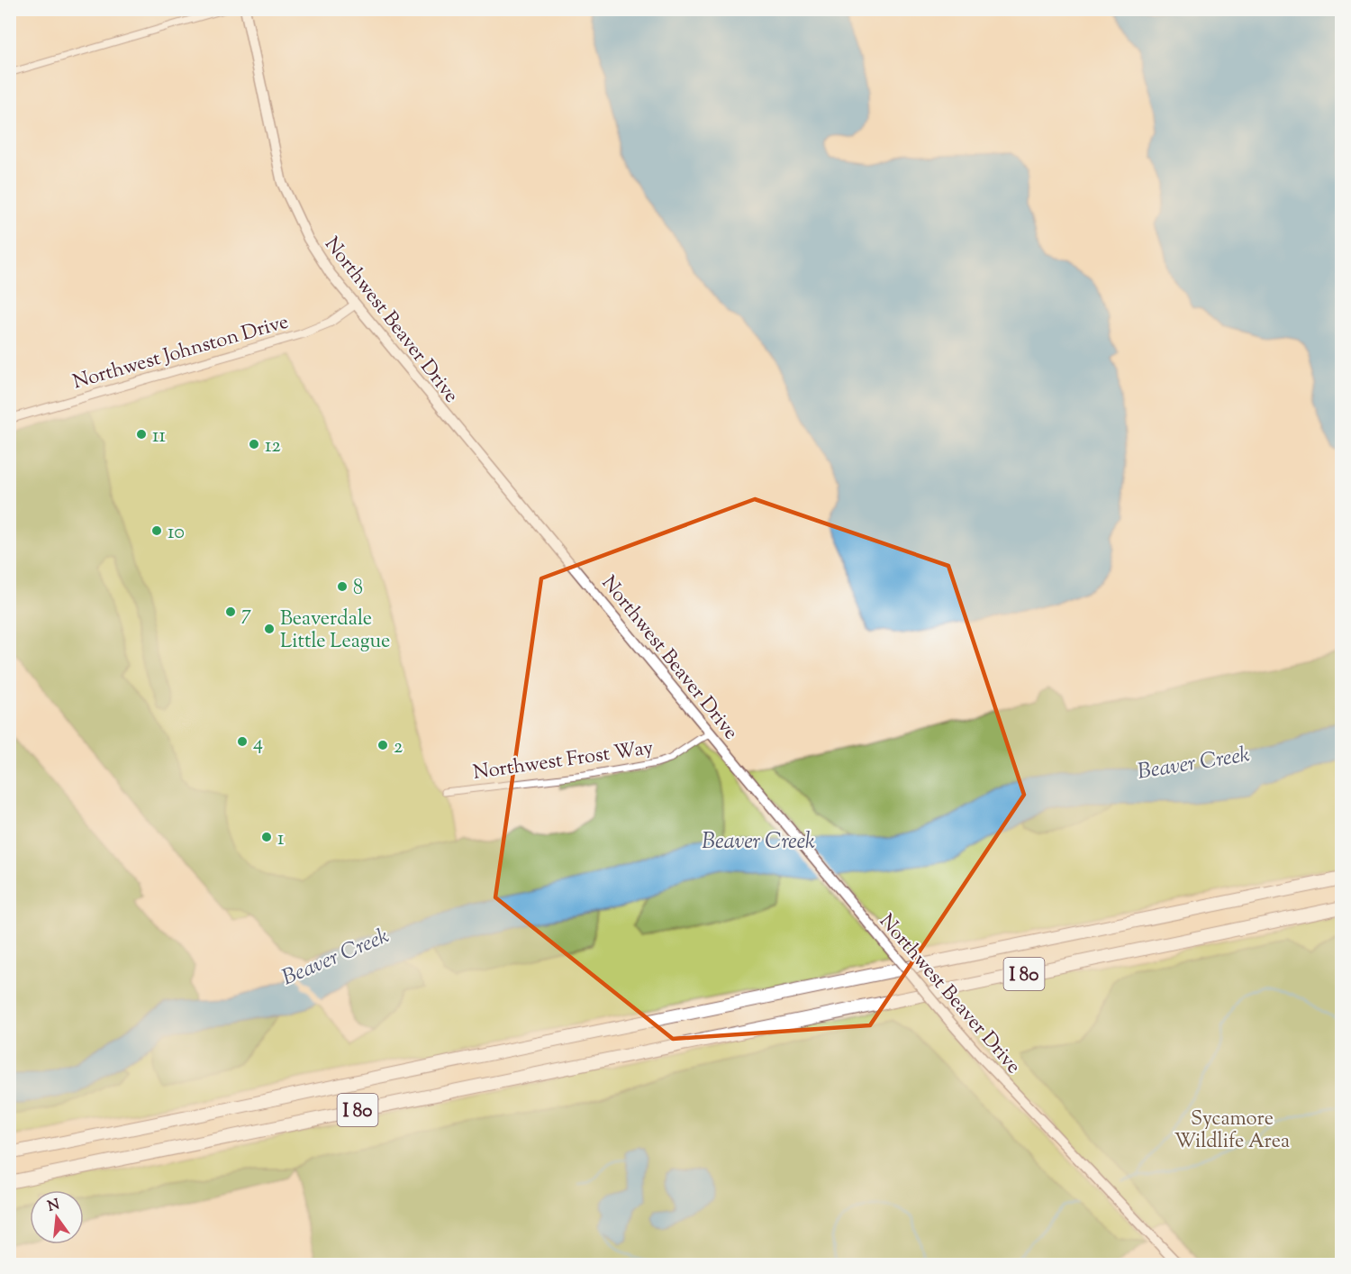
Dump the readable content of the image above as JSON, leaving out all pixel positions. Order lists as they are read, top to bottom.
{
  "streets": {
    "highway": ["I 80"],
    "main road": ["Northwest Beaver Drive"],
    "street": ["Northwest Johnston Drive", "Northwest Frost Way"]
  },
  "crossings": [
    ["Northwest Beaver Drive", "Northwest Johnston Drive"],
    ["Northwest Beaver Drive", "Northwest Frost Way"]
  ],
  "water": ["Beaver Creek"],
  "parks": ["Sycamore Wildlife Area"],
  "places": [
    "11",
    "12",
    "10",
    "8",
    "7",
    "Beaverdale Little League",
    "4",
    "2",
    "1"
  ],
  "north": "top"
}
